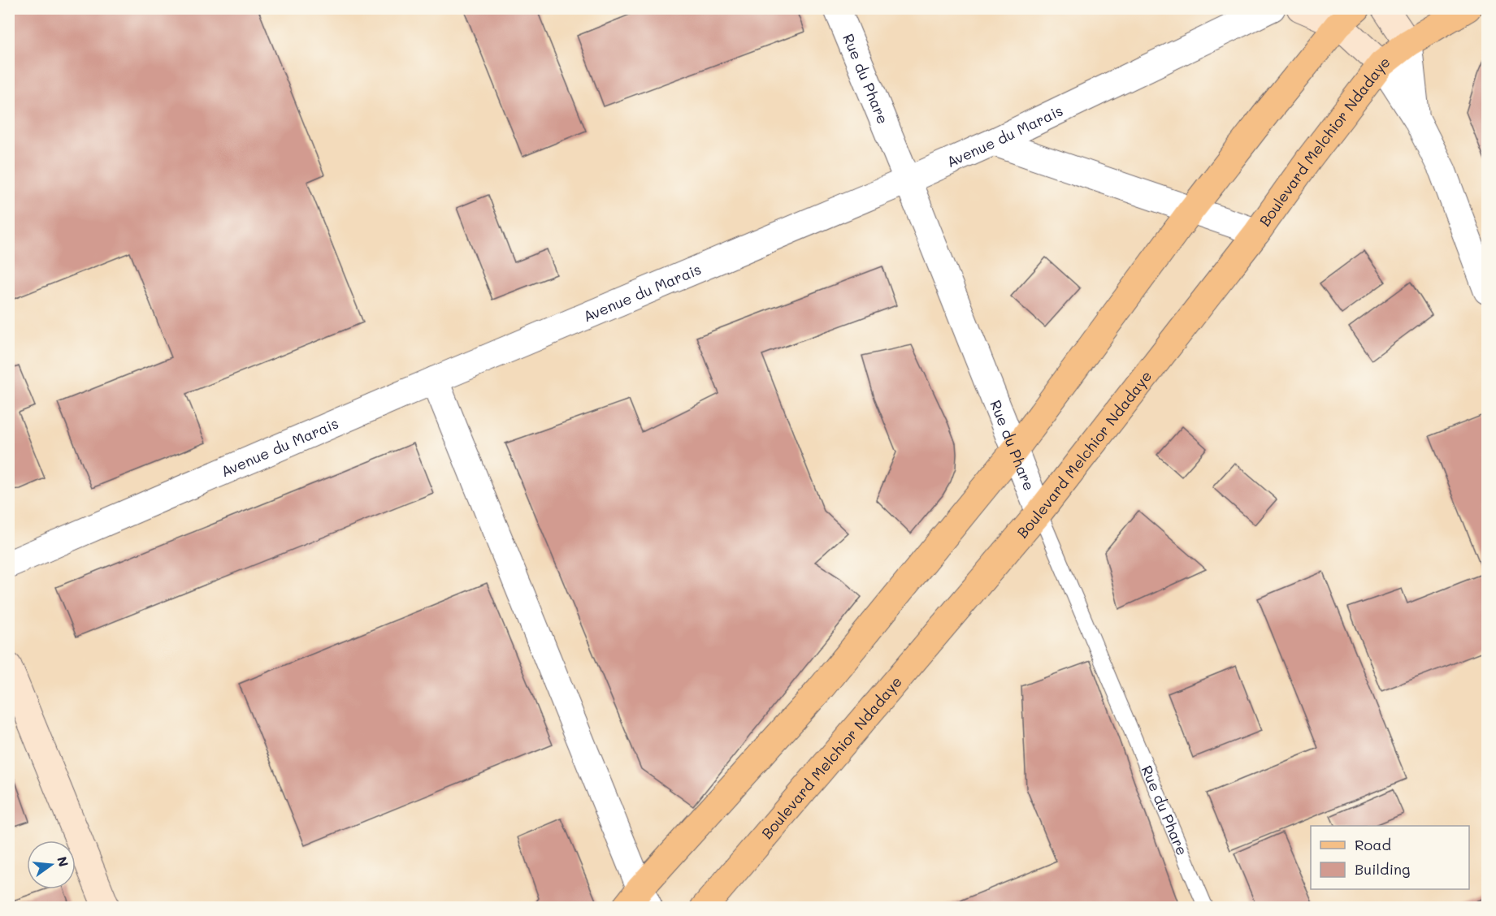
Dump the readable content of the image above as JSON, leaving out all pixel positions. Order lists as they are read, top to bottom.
{
  "streets": {
    "main road": ["Boulevard Melchior Ndadaye"],
    "street": ["Rue du Phare", "Avenue du Marais"]
  },
  "crossings": [
    ["Rue du Phare", "Avenue du Marais"],
    ["Rue du Phare", "Boulevard Melchior Ndadaye"]
  ],
  "legend": ["Road", "Building"],
  "north": "right"
}
